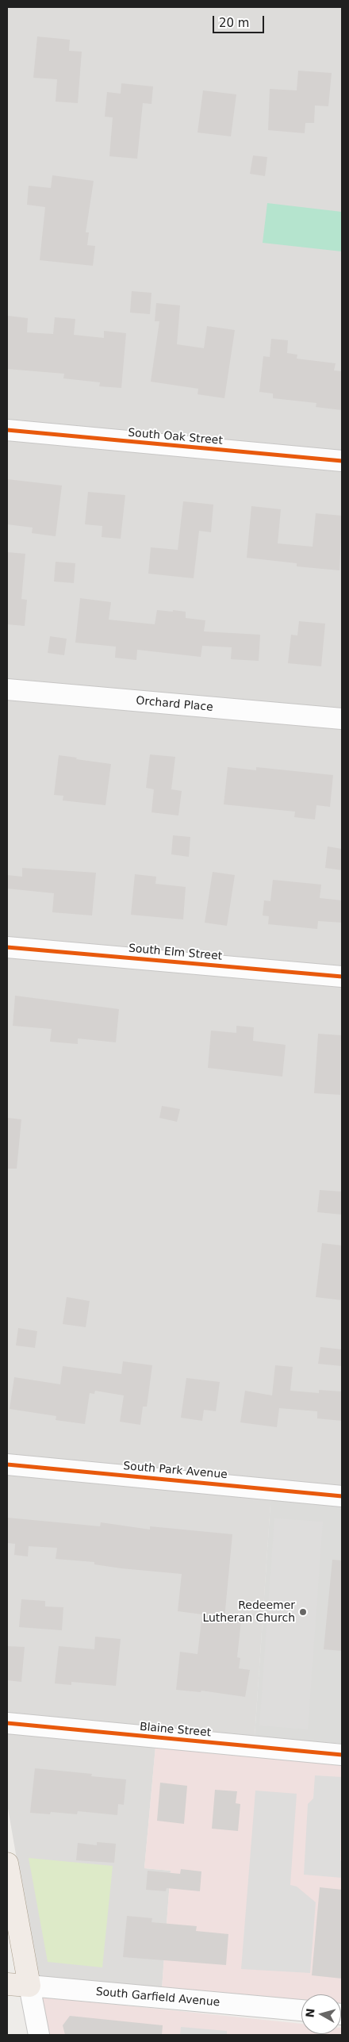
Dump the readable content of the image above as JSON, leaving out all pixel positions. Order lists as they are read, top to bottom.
{
  "streets": {
    "main road": ["South Garfield Avenue"],
    "street": [
      "South Oak Street",
      "Orchard Place",
      "South Elm Street",
      "South Park Avenue",
      "Blaine Street"
    ]
  },
  "places": ["Redeemer Lutheran Church"],
  "scale_bar": "20 m",
  "north": "left"
}
